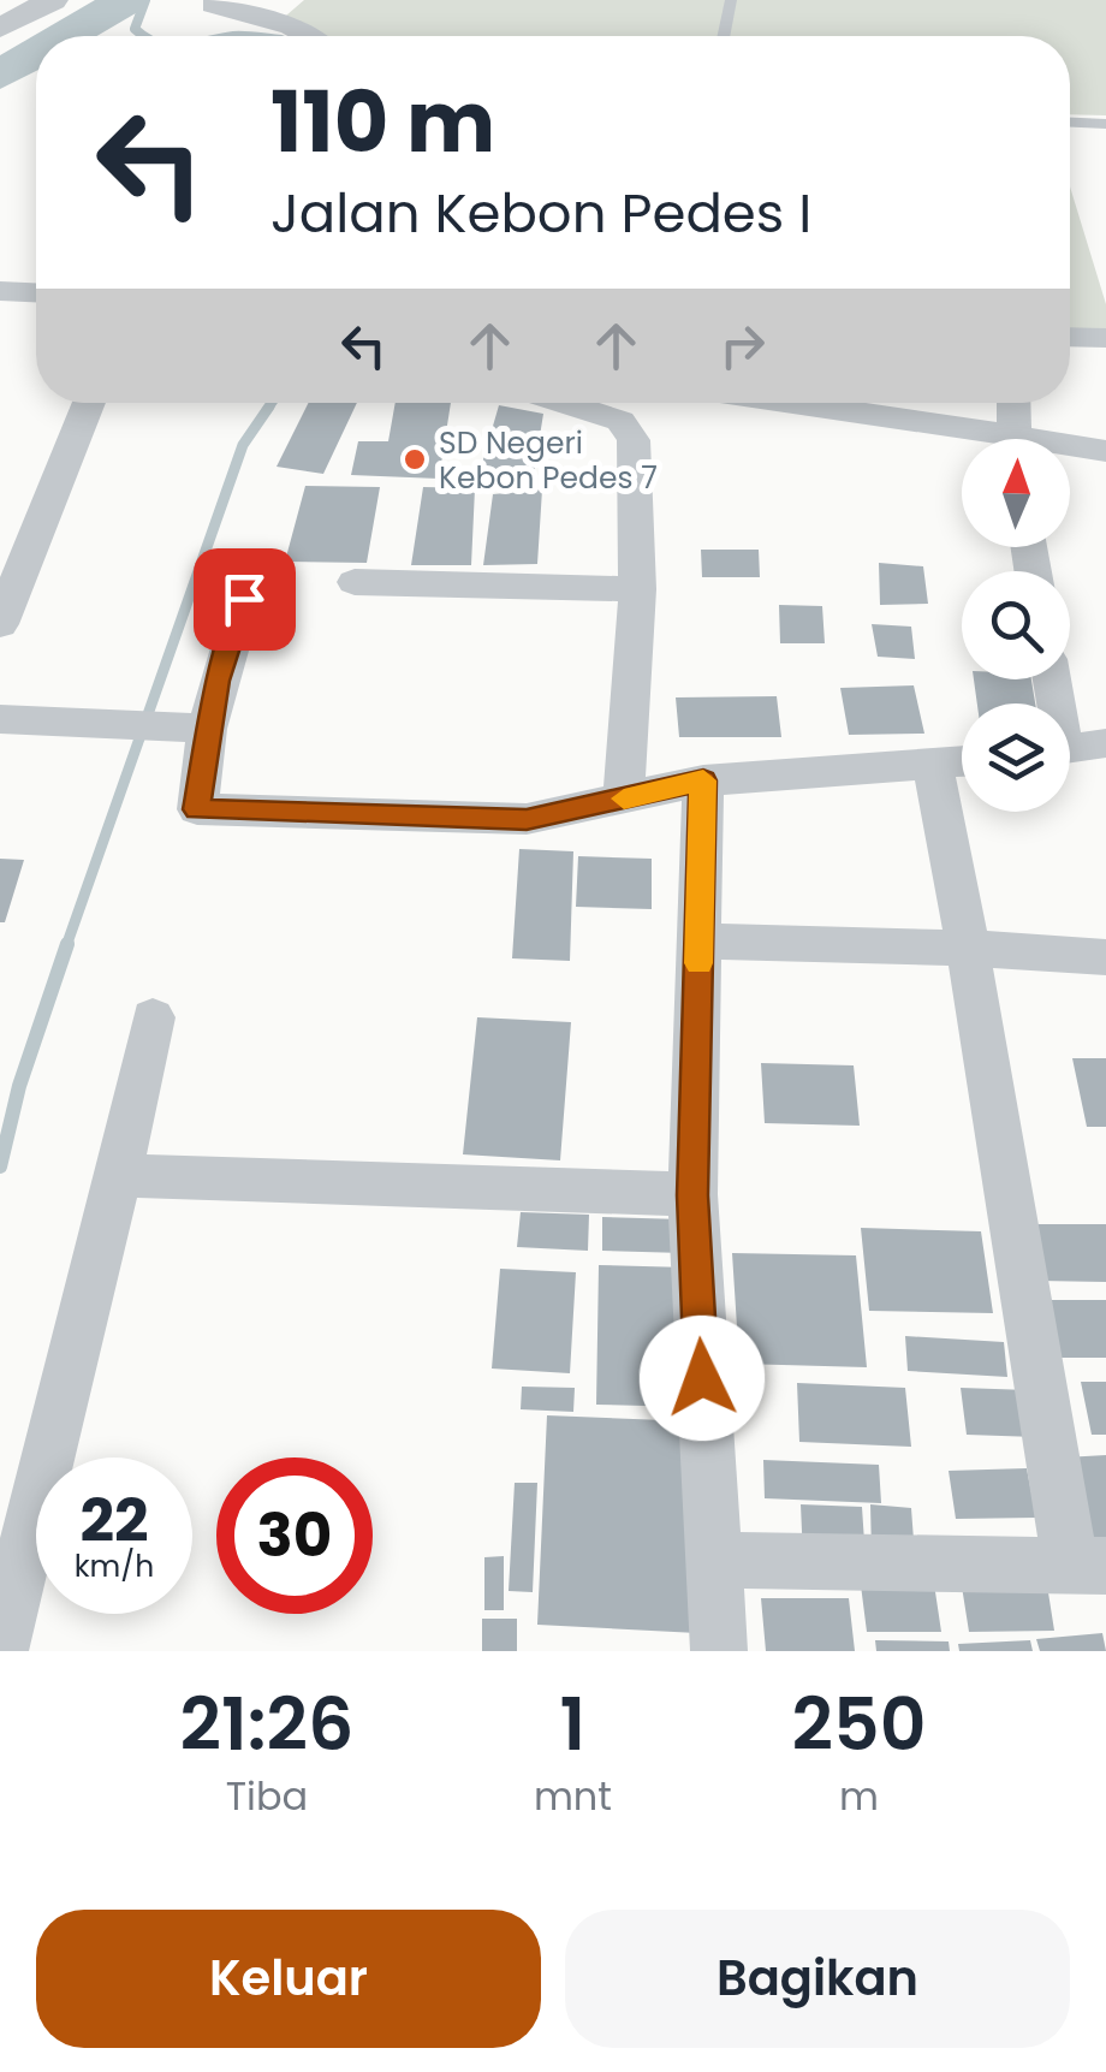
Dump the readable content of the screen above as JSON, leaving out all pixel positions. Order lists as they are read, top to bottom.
{
  "places": ["SD Negeri Kebon Pedes 7"],
  "north": "top",
  "page": {
    "turn": ["110 m", "Jalan Kebon Pedes I"],
    "speed": "22 km/h",
    "limit": "30",
    "eta": [
      "21:26",
      "Tiba",
      "1",
      "mnt",
      "250",
      "m"
    ],
    "buttons": ["Keluar", "Bagikan"]
  }
}
